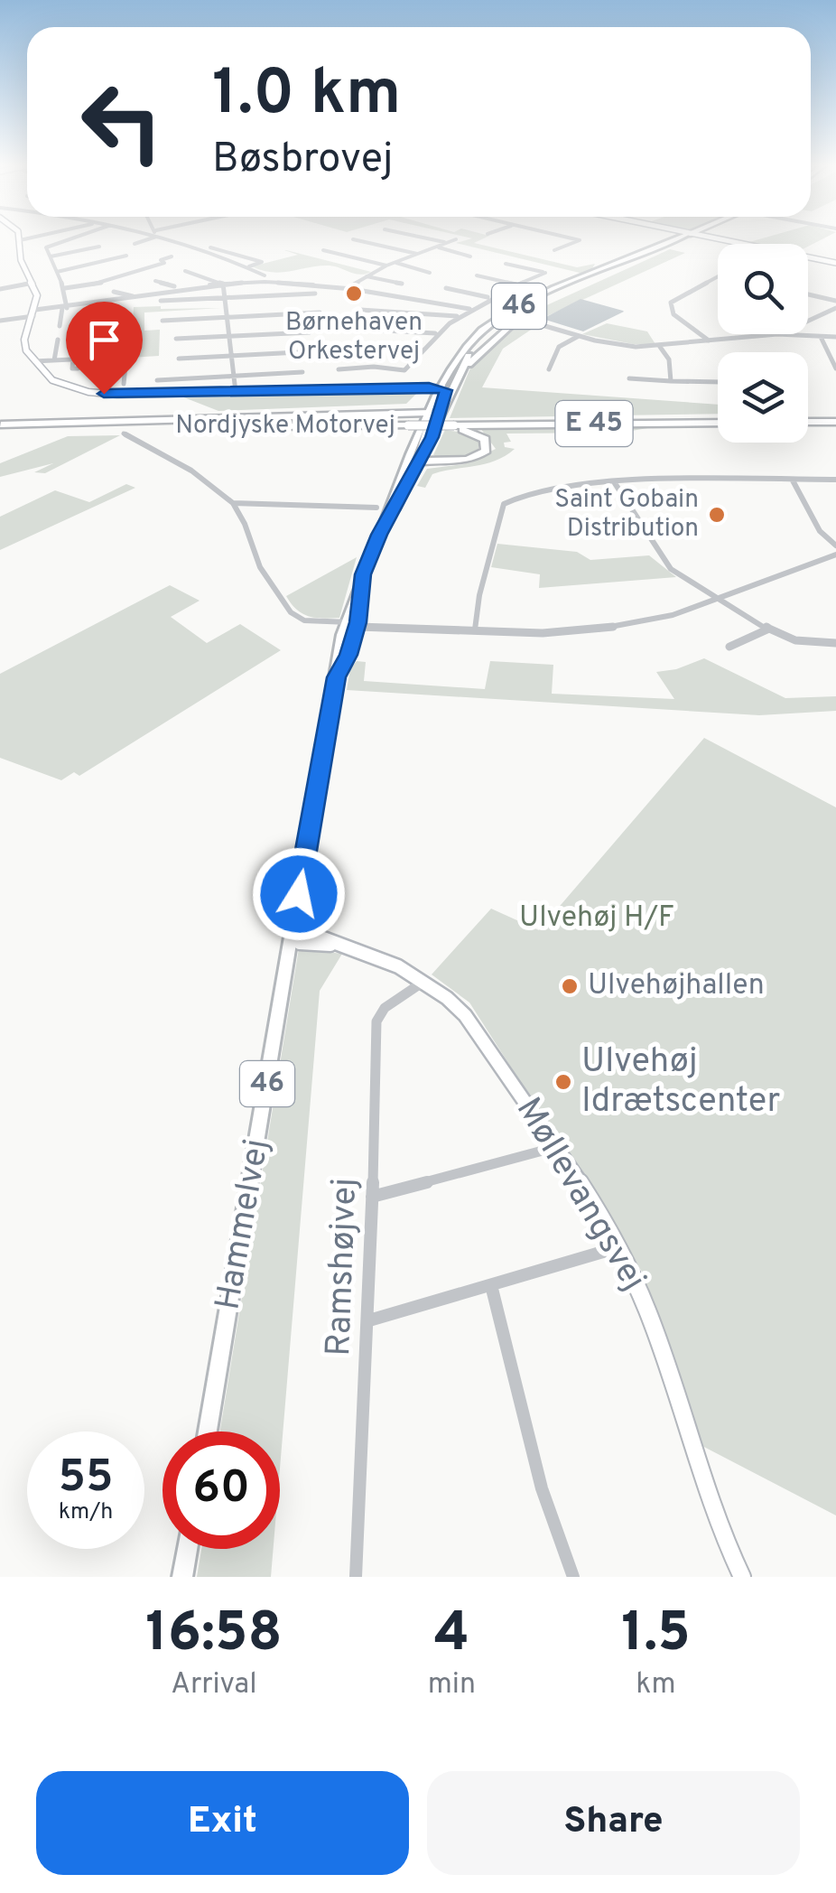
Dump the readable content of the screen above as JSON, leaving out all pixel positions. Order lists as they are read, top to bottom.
{
  "streets": {
    "highway": ["E 45", "Nordjyske Motorvej"],
    "main road": ["46", "Hammelvej"],
    "street": ["Møllevangsvej", "Ramshøjvej"]
  },
  "crossings": [
    ["Møllevangsvej", "Hammelvej"],
    ["Møllevangsvej", "Ramshøjvej"]
  ],
  "parks": ["Ulvehøj H/F"],
  "places": [
    "Børnehaven Orkestervej",
    "Saint Gobain Distribution",
    "Ulvehøjhallen",
    "Ulvehøj Idrætscenter"
  ],
  "page": {
    "turn": ["1.0 km", "Bøsbrovej"],
    "speed": "55 km/h",
    "limit": "60",
    "eta": [
      "16:58",
      "Arrival",
      "4",
      "min",
      "1.5",
      "km"
    ],
    "buttons": ["Exit", "Share"]
  }
}
